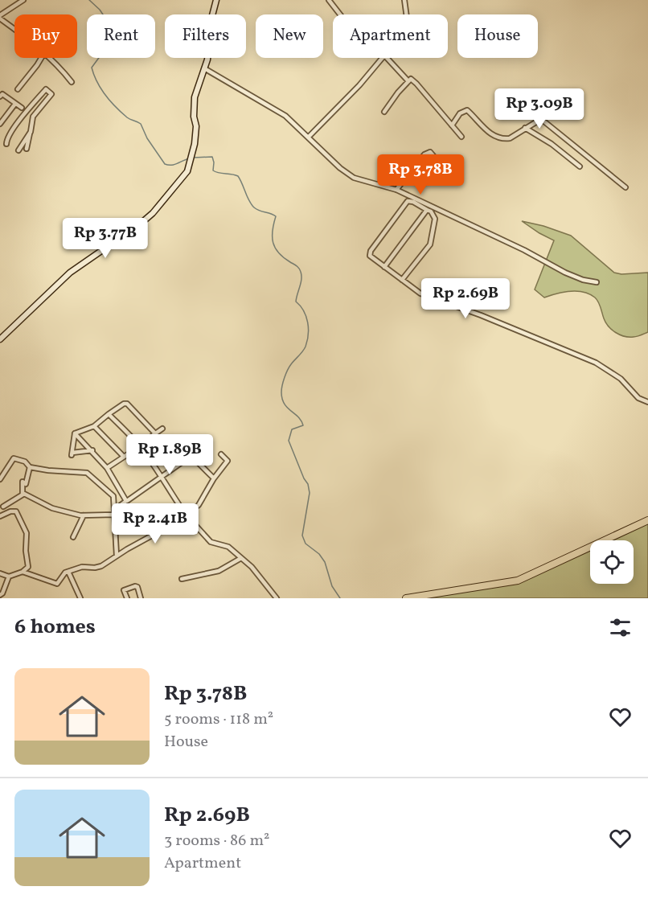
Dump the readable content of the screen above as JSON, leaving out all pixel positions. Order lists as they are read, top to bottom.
{
  "page": {
    "chip": [
      "Buy",
      "Rent",
      "Filters",
      "New",
      "Apartment",
      "House"
    ],
    "price": [
      "Rp 3.09B",
      "Rp 3.78B",
      "Rp 3.77B",
      "Rp 2.69B",
      "Rp 1.89B",
      "Rp 2.41B"
    ],
    "heading": "6 homes",
    "list": [
      {
        "name": "Rp 3.78B",
        "note": "5 rooms · 118 m² · House"
      },
      {
        "name": "Rp 2.69B",
        "note": "3 rooms · 86 m² · Apartment"
      }
    ]
  }
}
